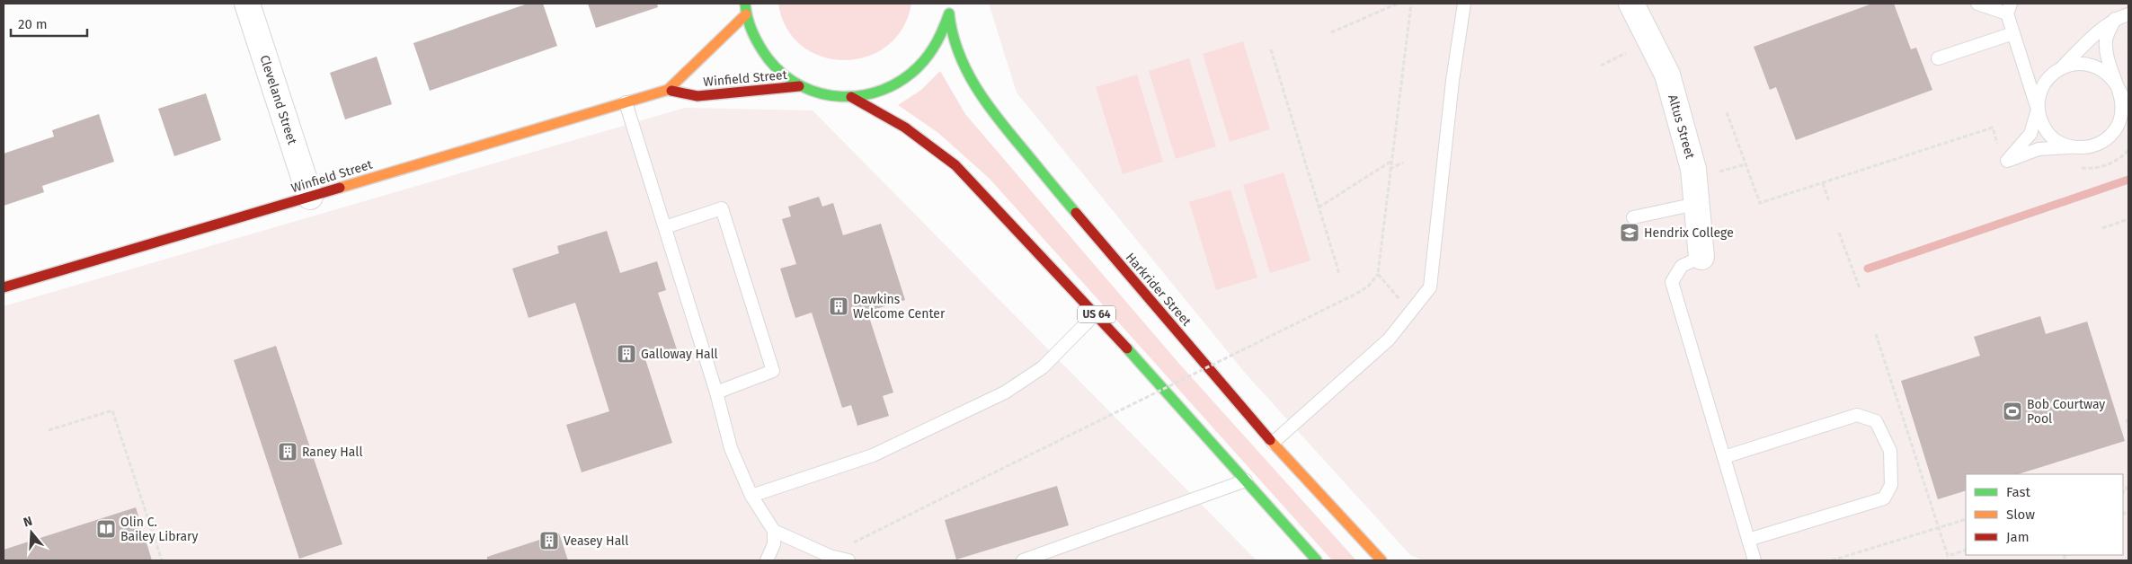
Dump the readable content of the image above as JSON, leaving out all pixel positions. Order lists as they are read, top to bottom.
{
  "streets": {
    "main road": ["Winfield Street", "Harkrider Street", "US 64"],
    "street": ["Cleveland Street", "Altus Street"]
  },
  "crossings": [
    ["Winfield Street", "Cleveland Street"]
  ],
  "places": {
    "school or university": ["Hendrix College"],
    "building": [
      "Dawkins Welcome Center",
      "Galloway Hall",
      "Raney Hall",
      "Veasey Hall"
    ],
    "sports": ["Bob Courtway Pool"],
    "library": ["Olin C. Bailey Library"]
  },
  "legend": ["Fast", "Slow", "Jam"],
  "scale_bar": "20 m",
  "north": "top"
}
